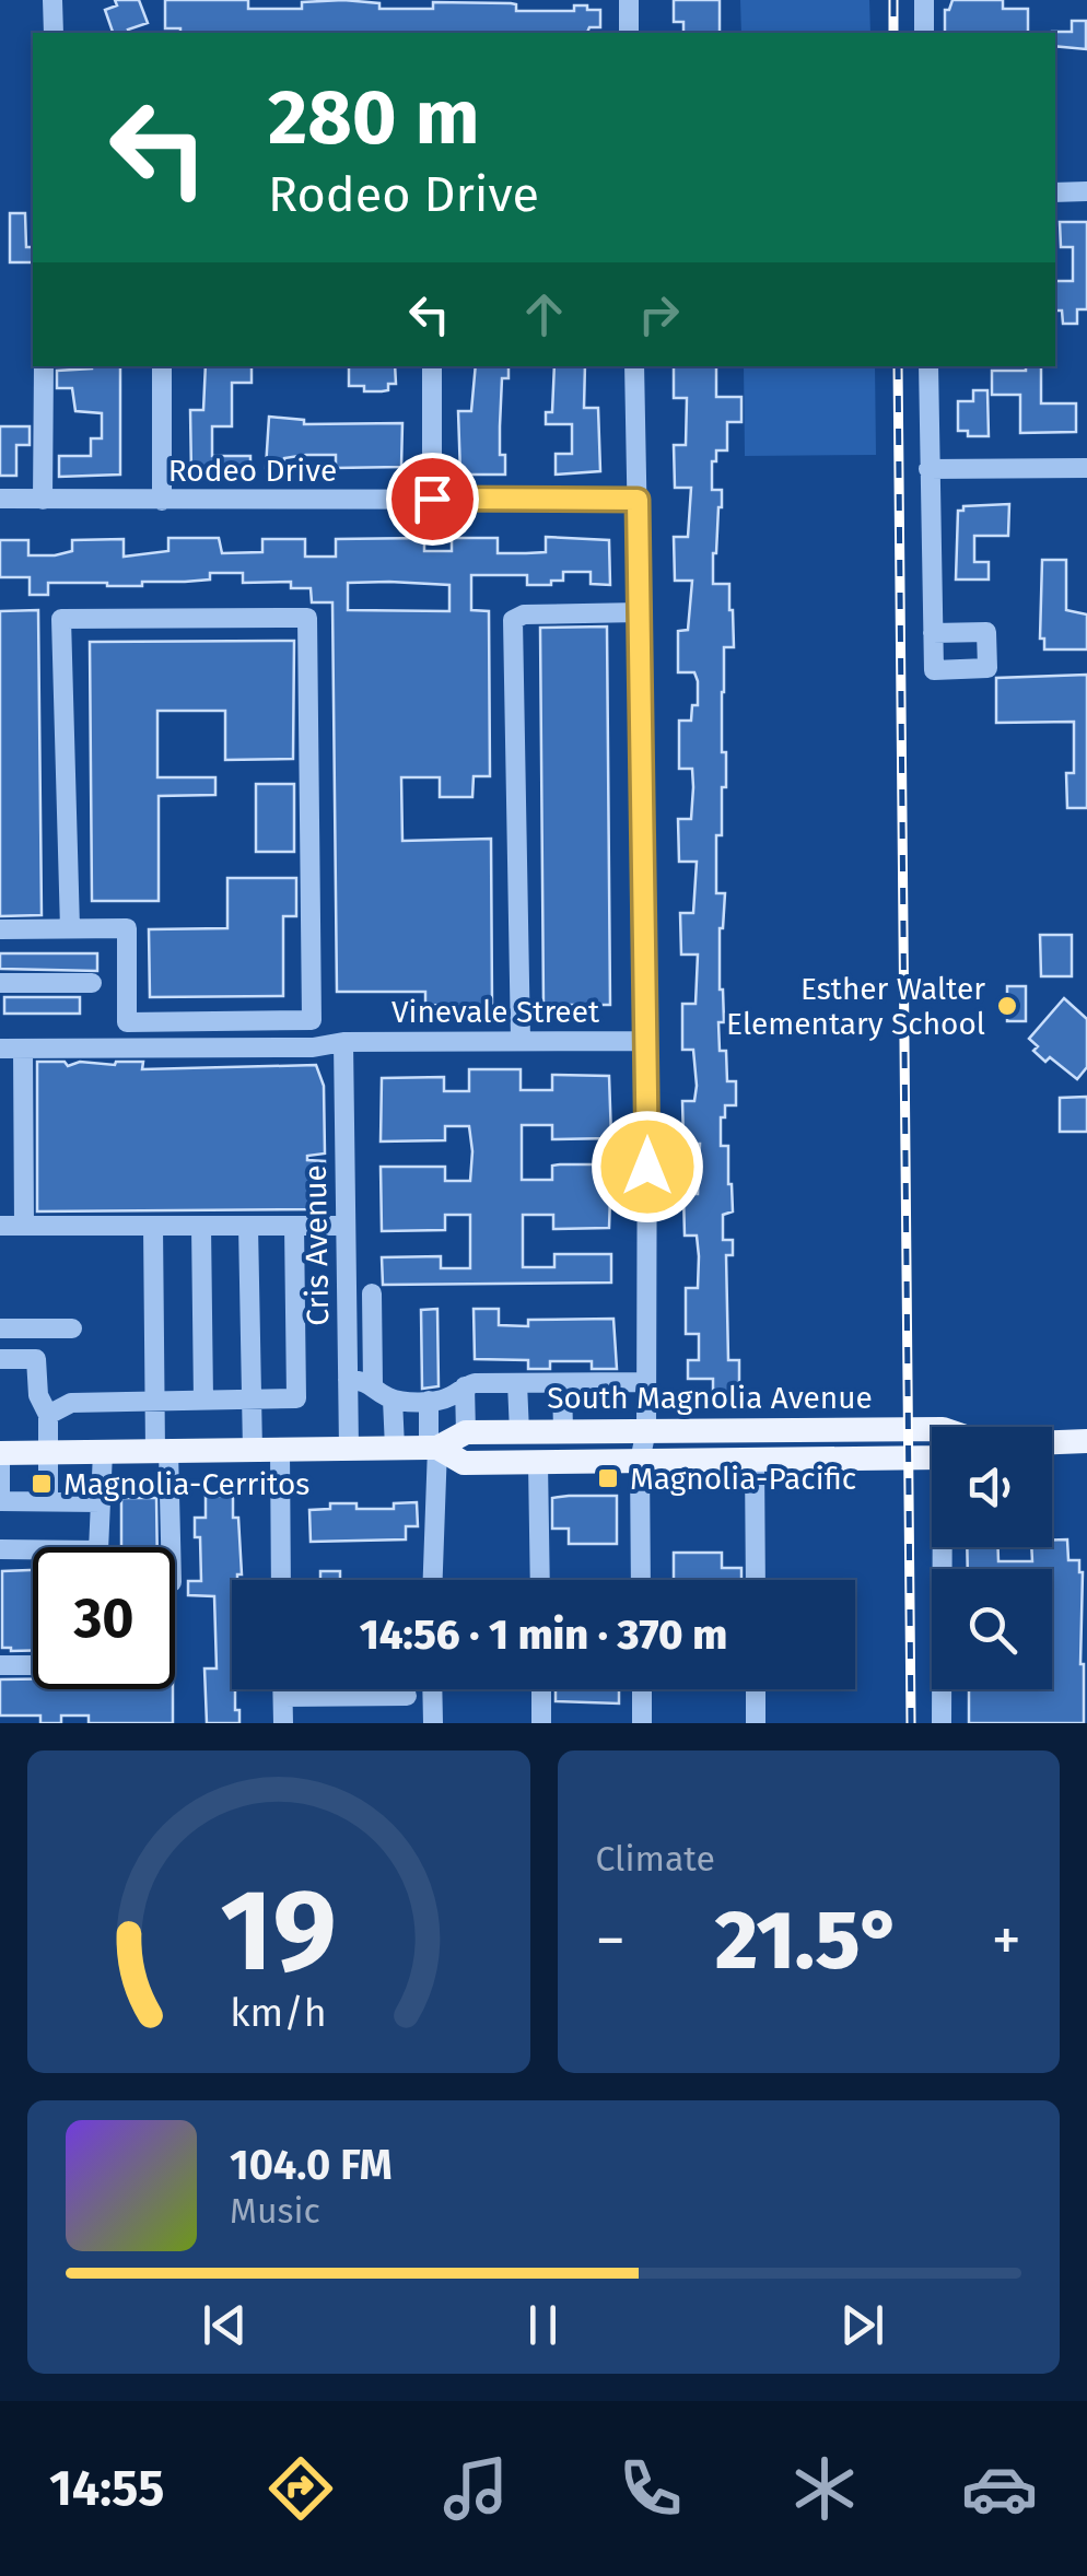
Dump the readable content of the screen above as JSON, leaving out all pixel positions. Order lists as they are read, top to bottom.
{
  "streets": {
    "main road": ["South Magnolia Avenue"],
    "street": ["Rodeo Drive", "Vinevale Street", "Cris Avenue"]
  },
  "crossings": [
    ["Vinevale Street", "Cris Avenue"],
    ["Cris Avenue", "South Magnolia Avenue"]
  ],
  "places": {
    "other": ["Esther Walter Elementary School"],
    "transit": ["Magnolia-Pacific", "Magnolia-Cerritos"]
  },
  "page": {
    "turn": ["280 m", "Rodeo Drive"],
    "limit": "30",
    "trip": "14:56 · 1 min · 370 m",
    "tile": "Climate",
    "heat": ["−", "21.5°", "+"],
    "song": ["104.0 FM", "Music"],
    "tabs": "14:55",
    "gauge": ["19", "km/h"]
  }
}
